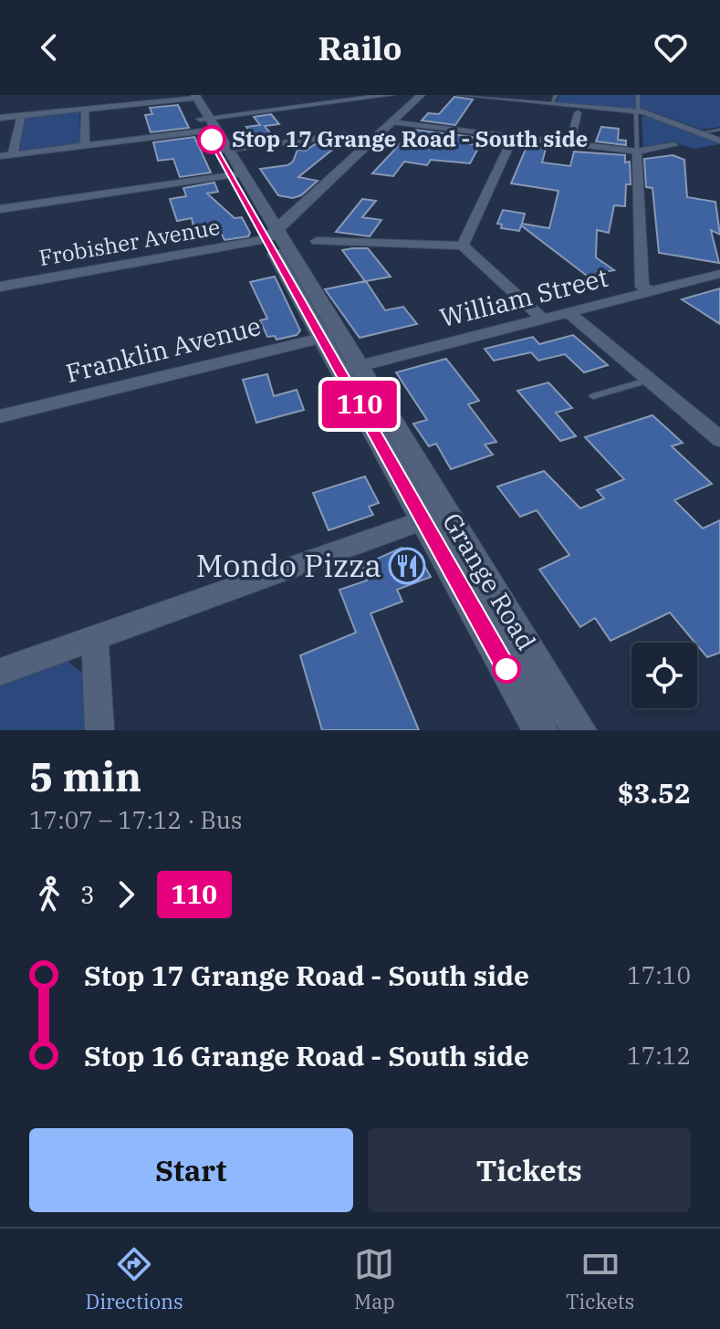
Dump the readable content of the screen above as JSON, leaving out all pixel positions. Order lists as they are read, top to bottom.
{
  "streets": {
    "main road": ["Grange Road"],
    "street": ["Frobisher Avenue", "William Street", "Franklin Avenue"]
  },
  "crossings": [
    ["Frobisher Avenue", "Grange Road"],
    ["William Street", "Grange Road"],
    ["Franklin Avenue", "Grange Road"]
  ],
  "places": {
    "other": ["Stop 17 Grange Road - South side"],
    "restaurant": ["Mondo Pizza"]
  },
  "lines": ["bus line 110"],
  "page": {
    "header": "Railo",
    "on_map": "110",
    "heading": ["5 min", "17:07 – 17:12 · Bus", "$3.52"],
    "legs": ["3", "110"],
    "list": [
      {
        "name": "Stop 17 Grange Road - South side",
        "value": "17:10"
      },
      {
        "name": "Stop 16 Grange Road - South side",
        "value": "17:12"
      }
    ],
    "buttons": ["Start", "Tickets"],
    "tabs": ["Directions", "Map", "Tickets"]
  }
}
